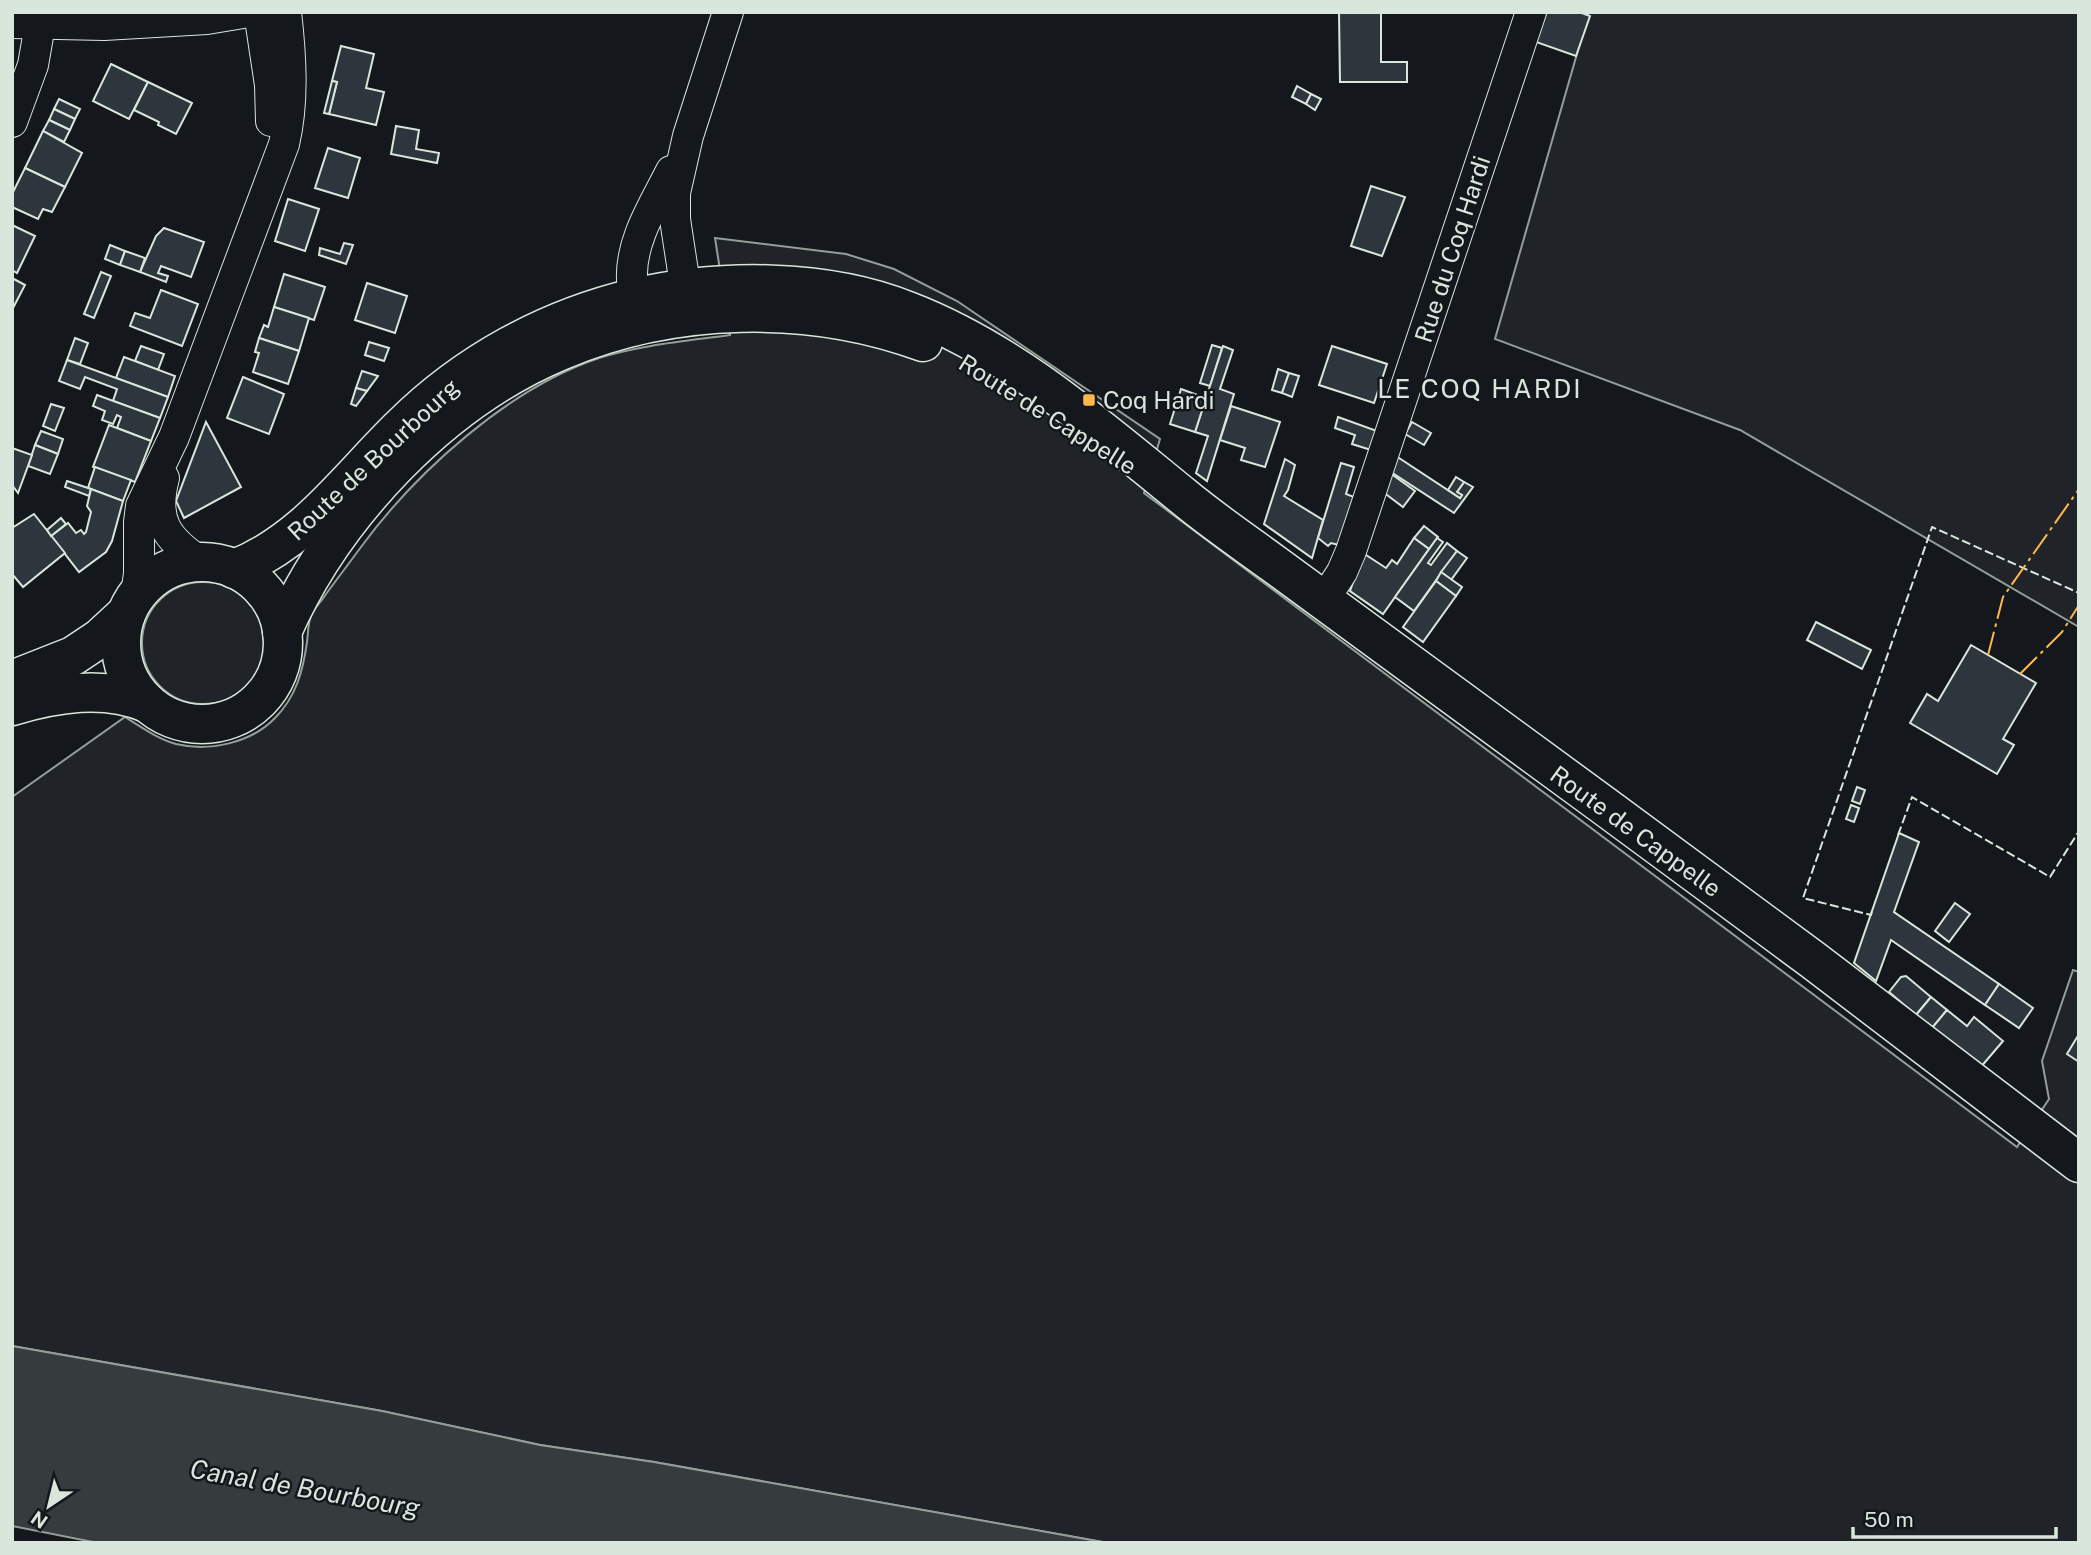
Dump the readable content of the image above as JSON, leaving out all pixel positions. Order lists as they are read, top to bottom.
{
  "streets": {
    "main road": ["Route de Cappelle", "Route de Bourbourg"],
    "street": ["Rue du Coq Hardi"]
  },
  "crossings": [
    ["Rue du Coq Hardi", "Route de Cappelle"],
    ["Route de Cappelle", "Route de Bourbourg"]
  ],
  "districts": ["LE COQ HARDI"],
  "water": ["Canal de Bourbourg"],
  "places": {
    "transit": ["Coq Hardi"]
  },
  "scale_bar": "50 m",
  "north": "bottom left"
}
